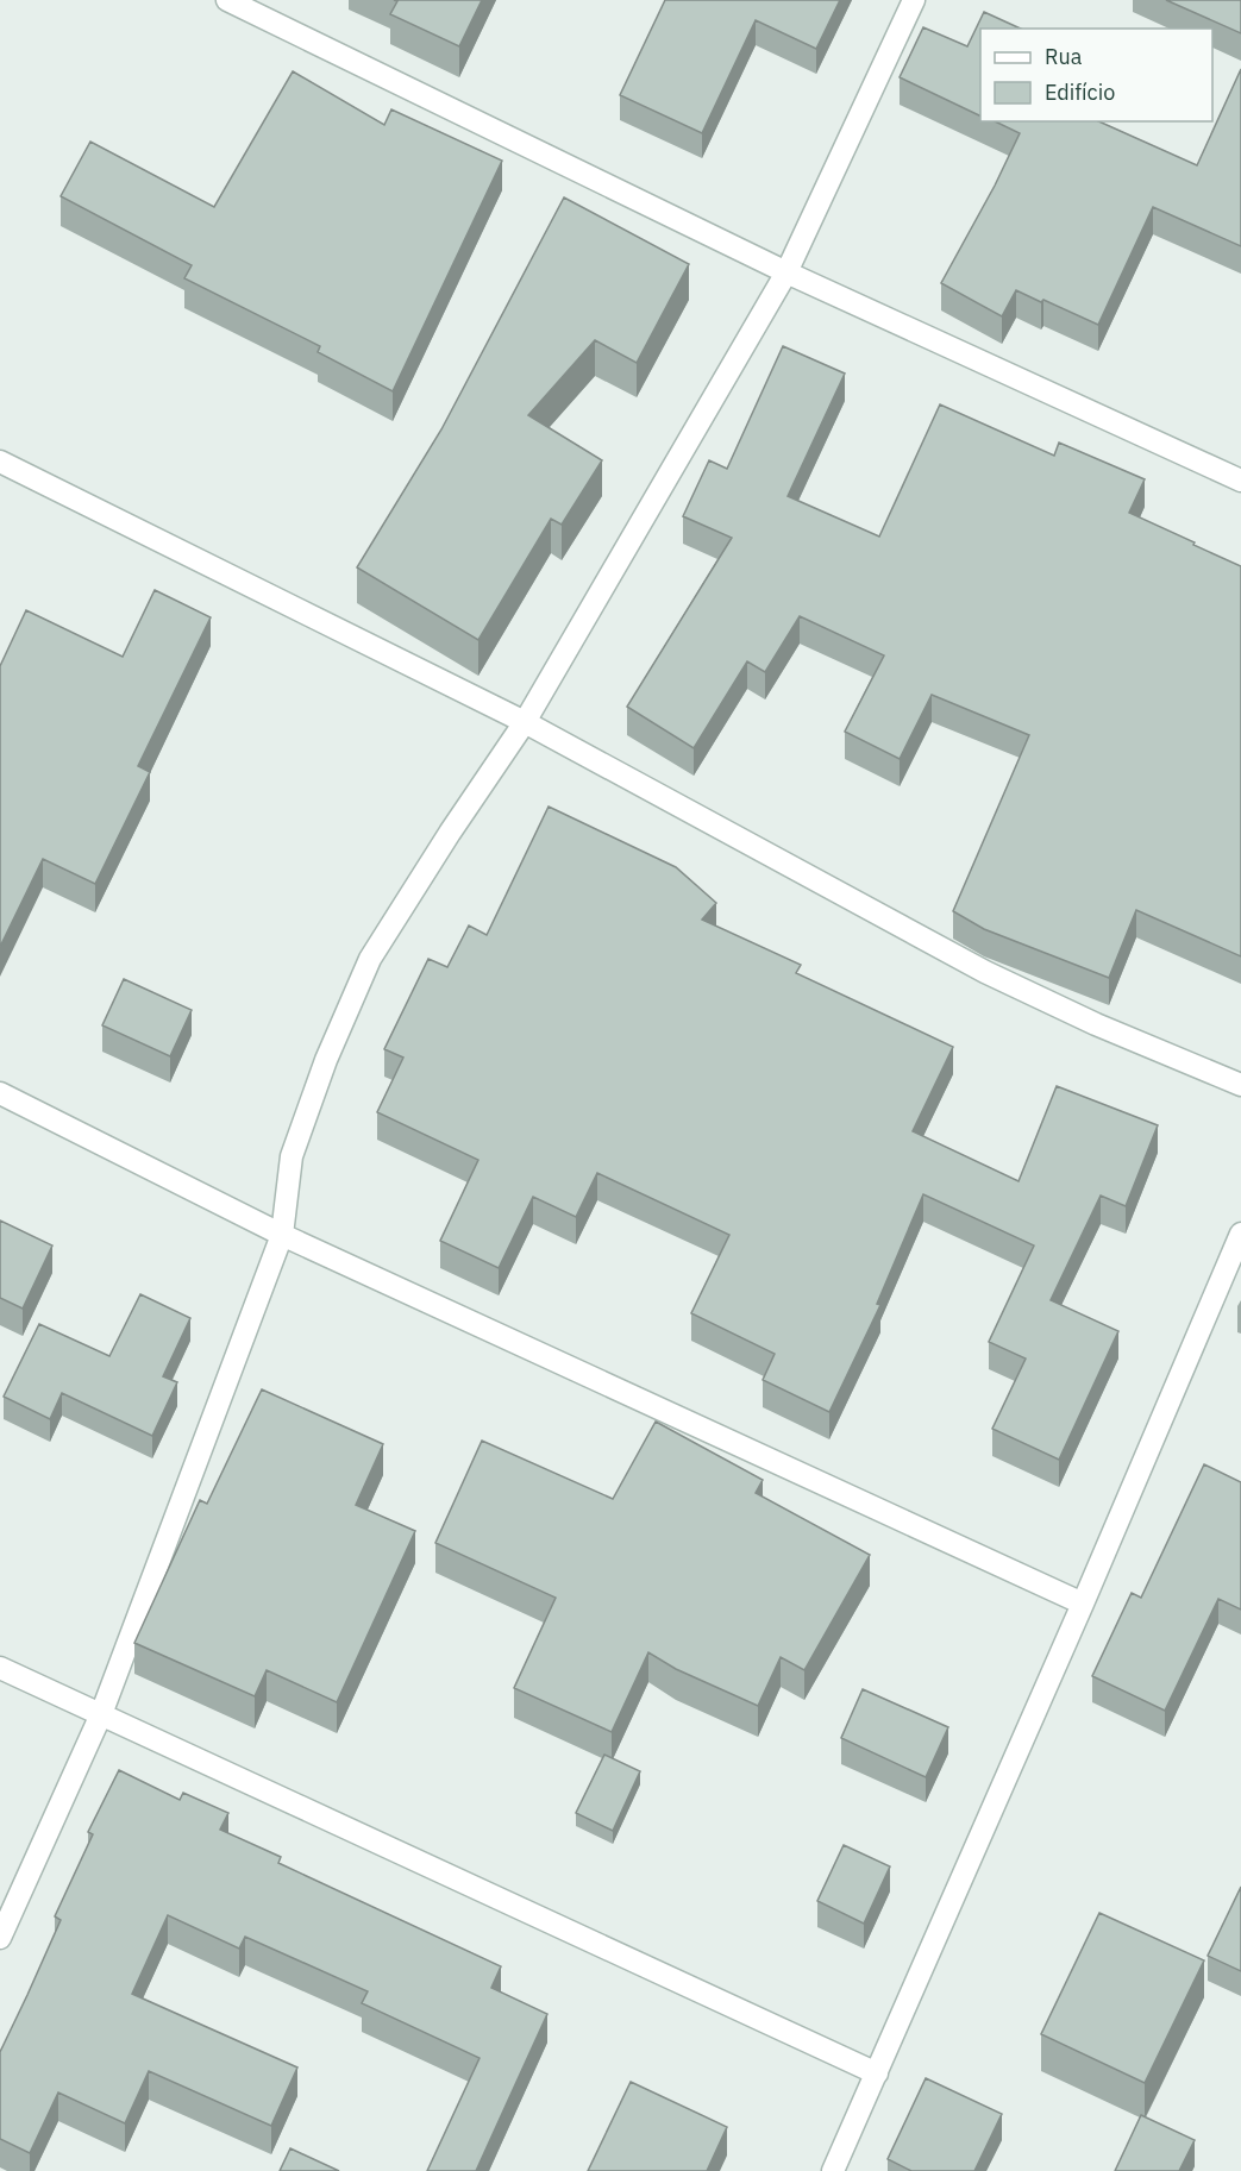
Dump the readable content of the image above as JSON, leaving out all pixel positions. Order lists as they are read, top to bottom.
{
  "legend": ["Rua", "Edifício"]
}
